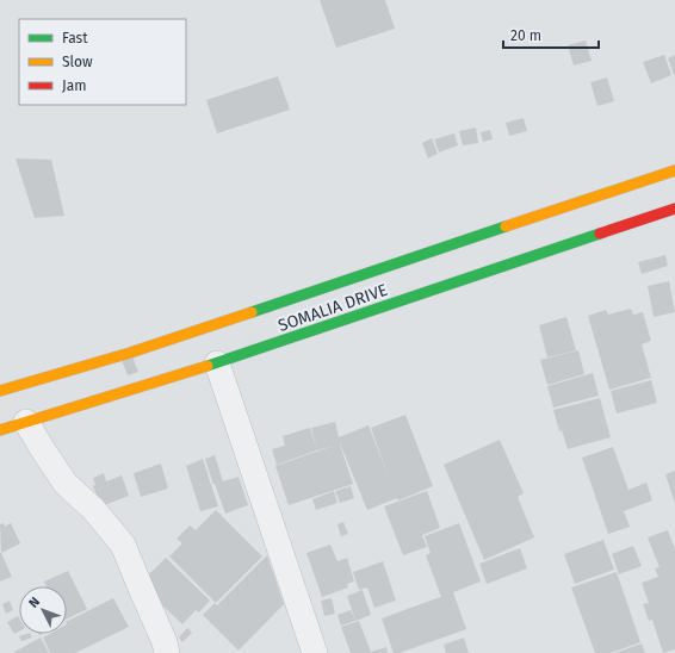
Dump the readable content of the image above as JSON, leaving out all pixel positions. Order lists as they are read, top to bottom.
{
  "streets": {
    "main road": ["SOMALIA DRIVE"]
  },
  "legend": ["Fast", "Slow", "Jam"],
  "scale_bar": "20 m",
  "north": "top left"
}
